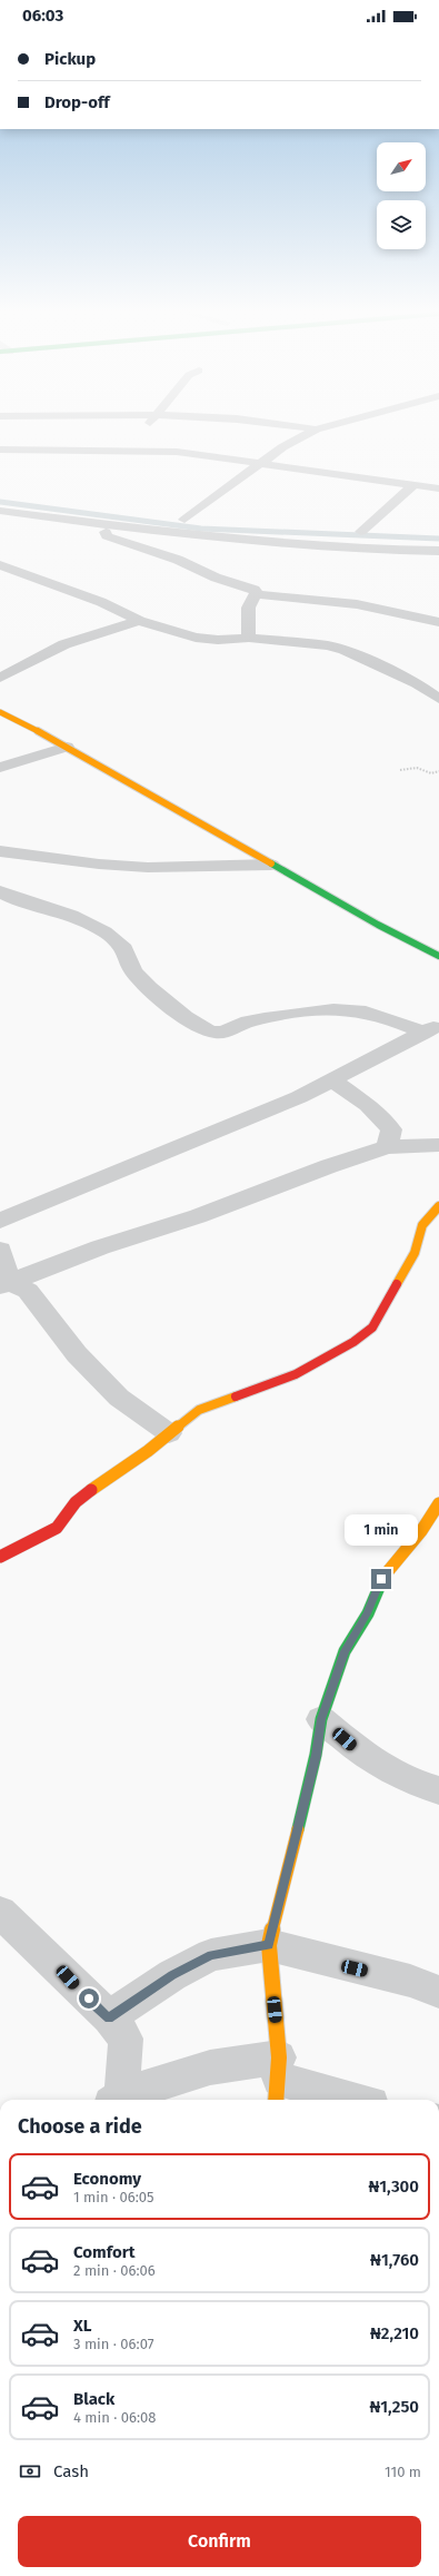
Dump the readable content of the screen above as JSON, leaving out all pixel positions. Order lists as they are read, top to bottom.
{
  "north": "top right",
  "page": {
    "status": "06:03",
    "banner": ["Pickup", "Drop-off"],
    "bubble": "1 min",
    "heading": "Choose a ride",
    "list": [
      {
        "name": "Economy",
        "note": "1 min · 06:05",
        "value": "₦1,300"
      },
      {
        "name": "Comfort",
        "note": "2 min · 06:06",
        "value": "₦1,760"
      },
      {
        "name": "XL",
        "note": "3 min · 06:07",
        "value": "₦2,210"
      },
      {
        "name": "Black",
        "note": "4 min · 06:08",
        "value": "₦1,250"
      }
    ],
    "pay": ["Cash", "110 m"],
    "buttons": "Confirm"
  }
}
